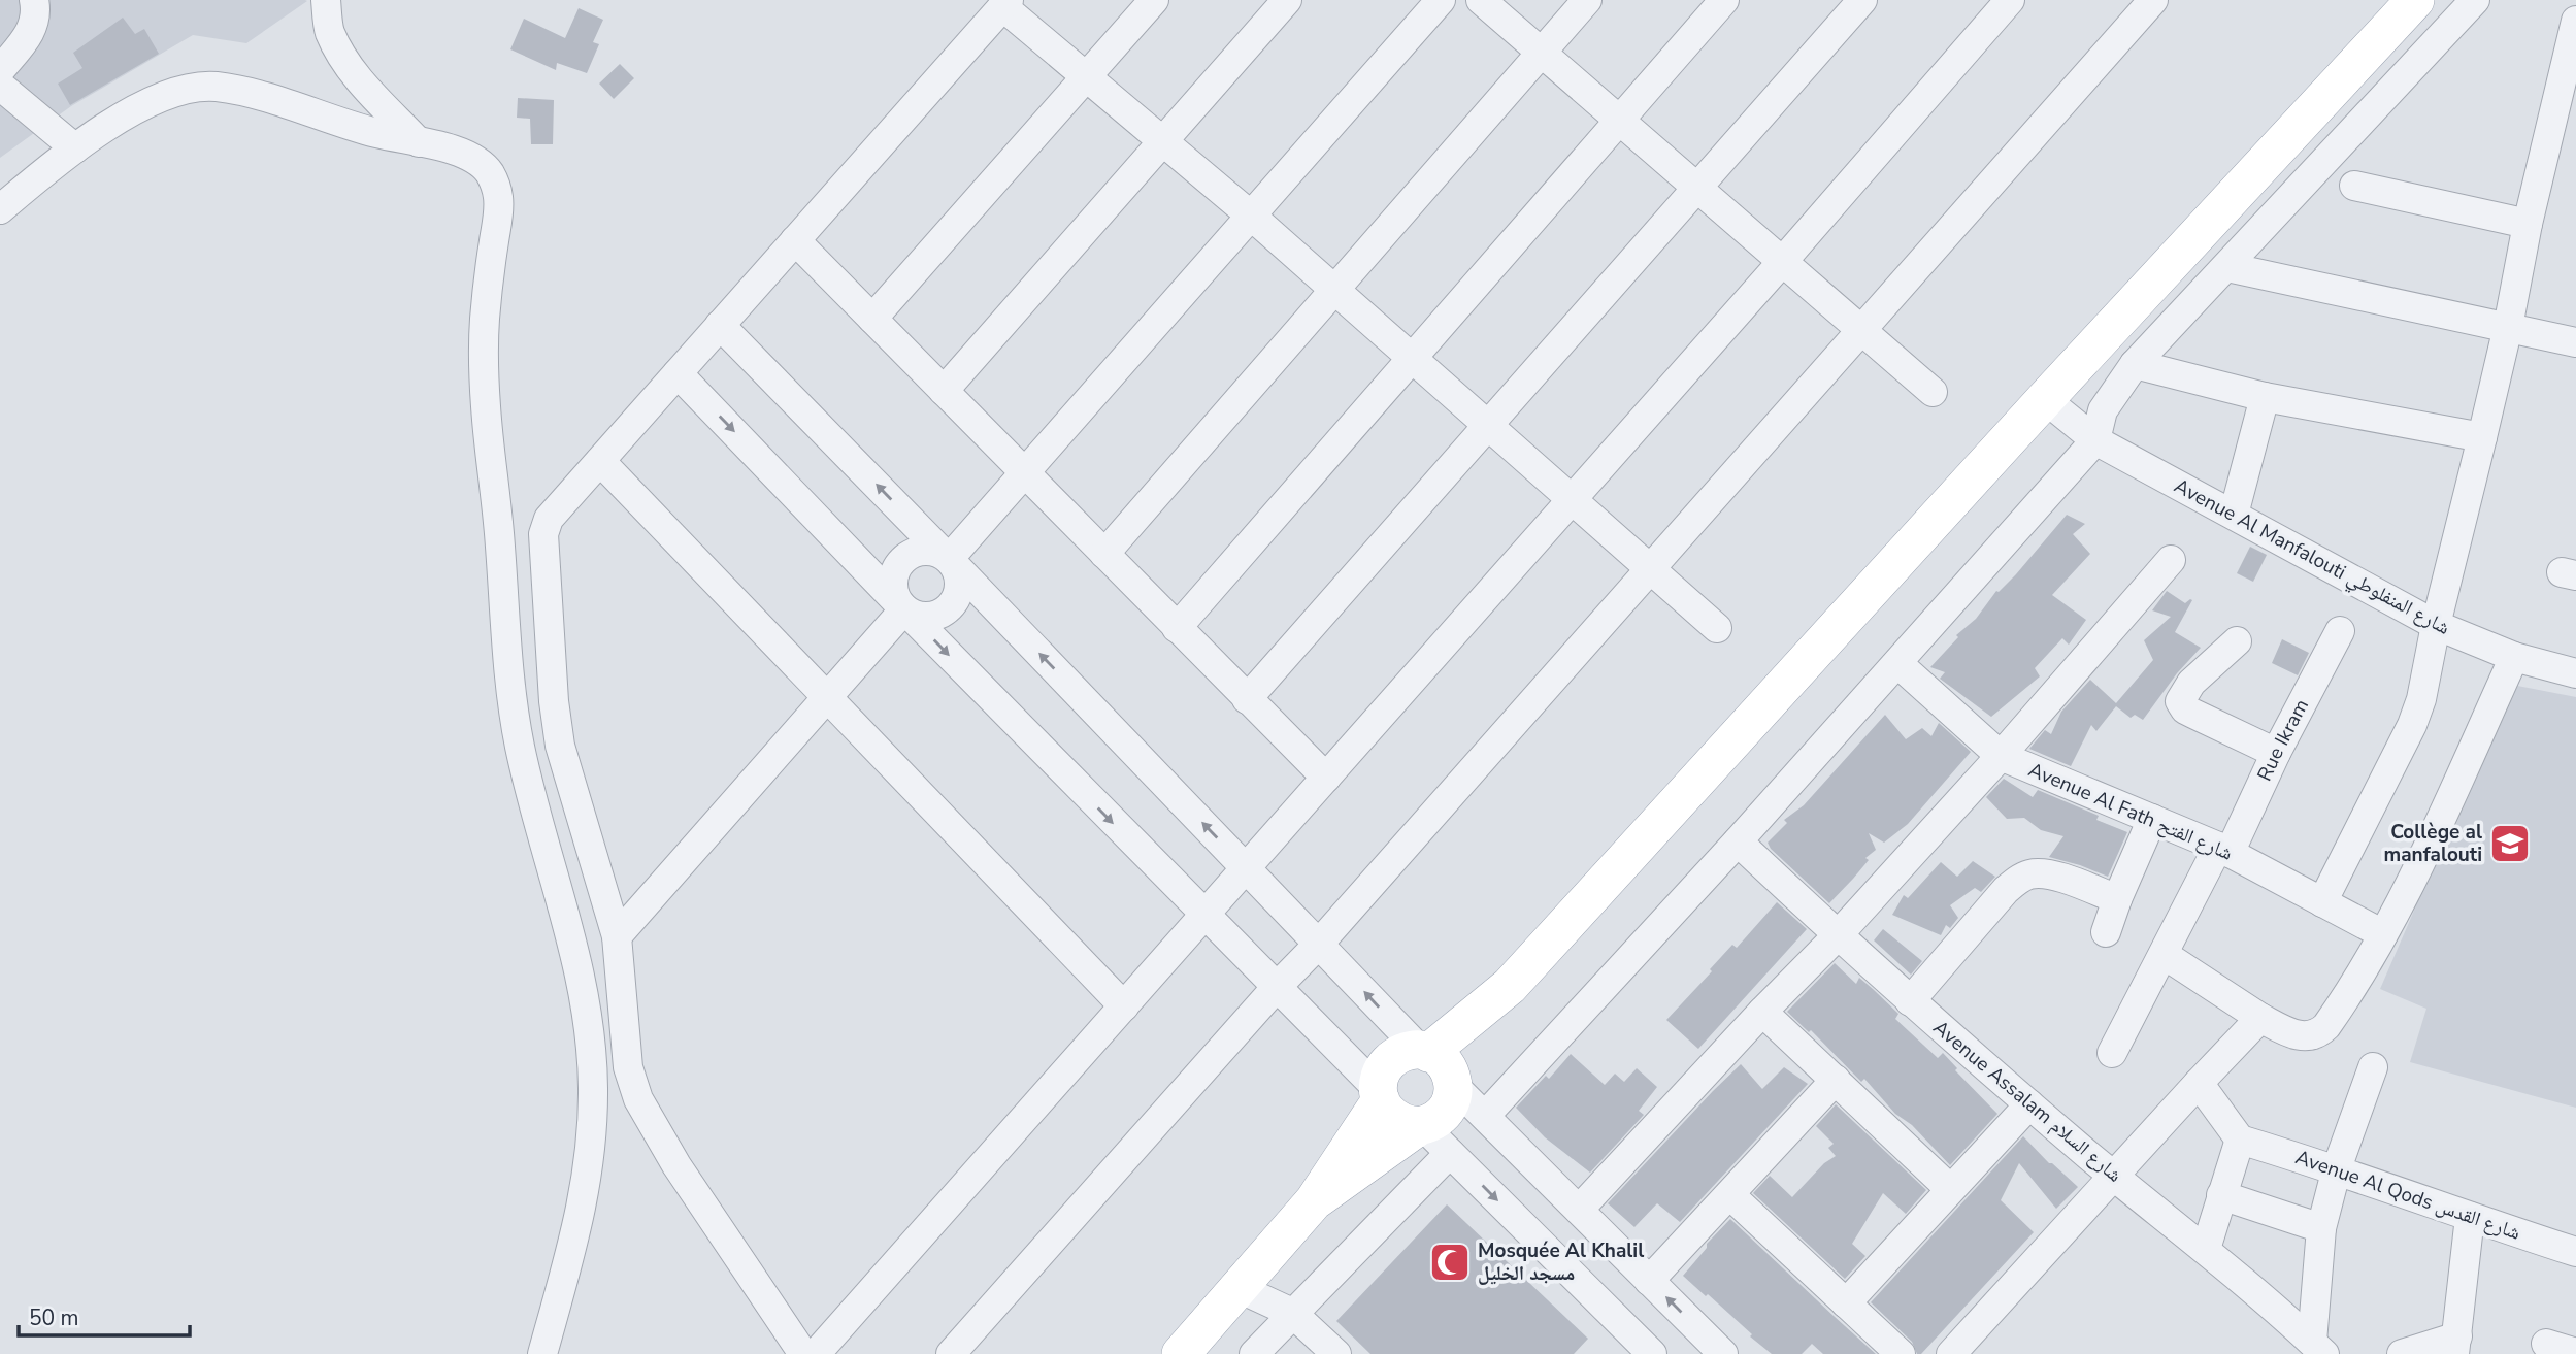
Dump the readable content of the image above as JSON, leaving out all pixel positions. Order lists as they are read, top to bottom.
{
  "streets": {
    "street": [
      "Avenue Al Manfalouti شارع المنفلوطي",
      "Rue Ikram",
      "Avenue Al Fath شارع الفتح",
      "Avenue Assalam شارع السلام",
      "Avenue Al Qods شارع القدس"
    ]
  },
  "crossings": [
    ["Rue Ikram", "Avenue Al Fath شارع الفتح"]
  ],
  "places": {
    "school or university": ["Collège al manfalouti"],
    "mosque": ["Mosquée Al Khalil مسجد الخليل"]
  },
  "scale_bar": "50 m"
}
